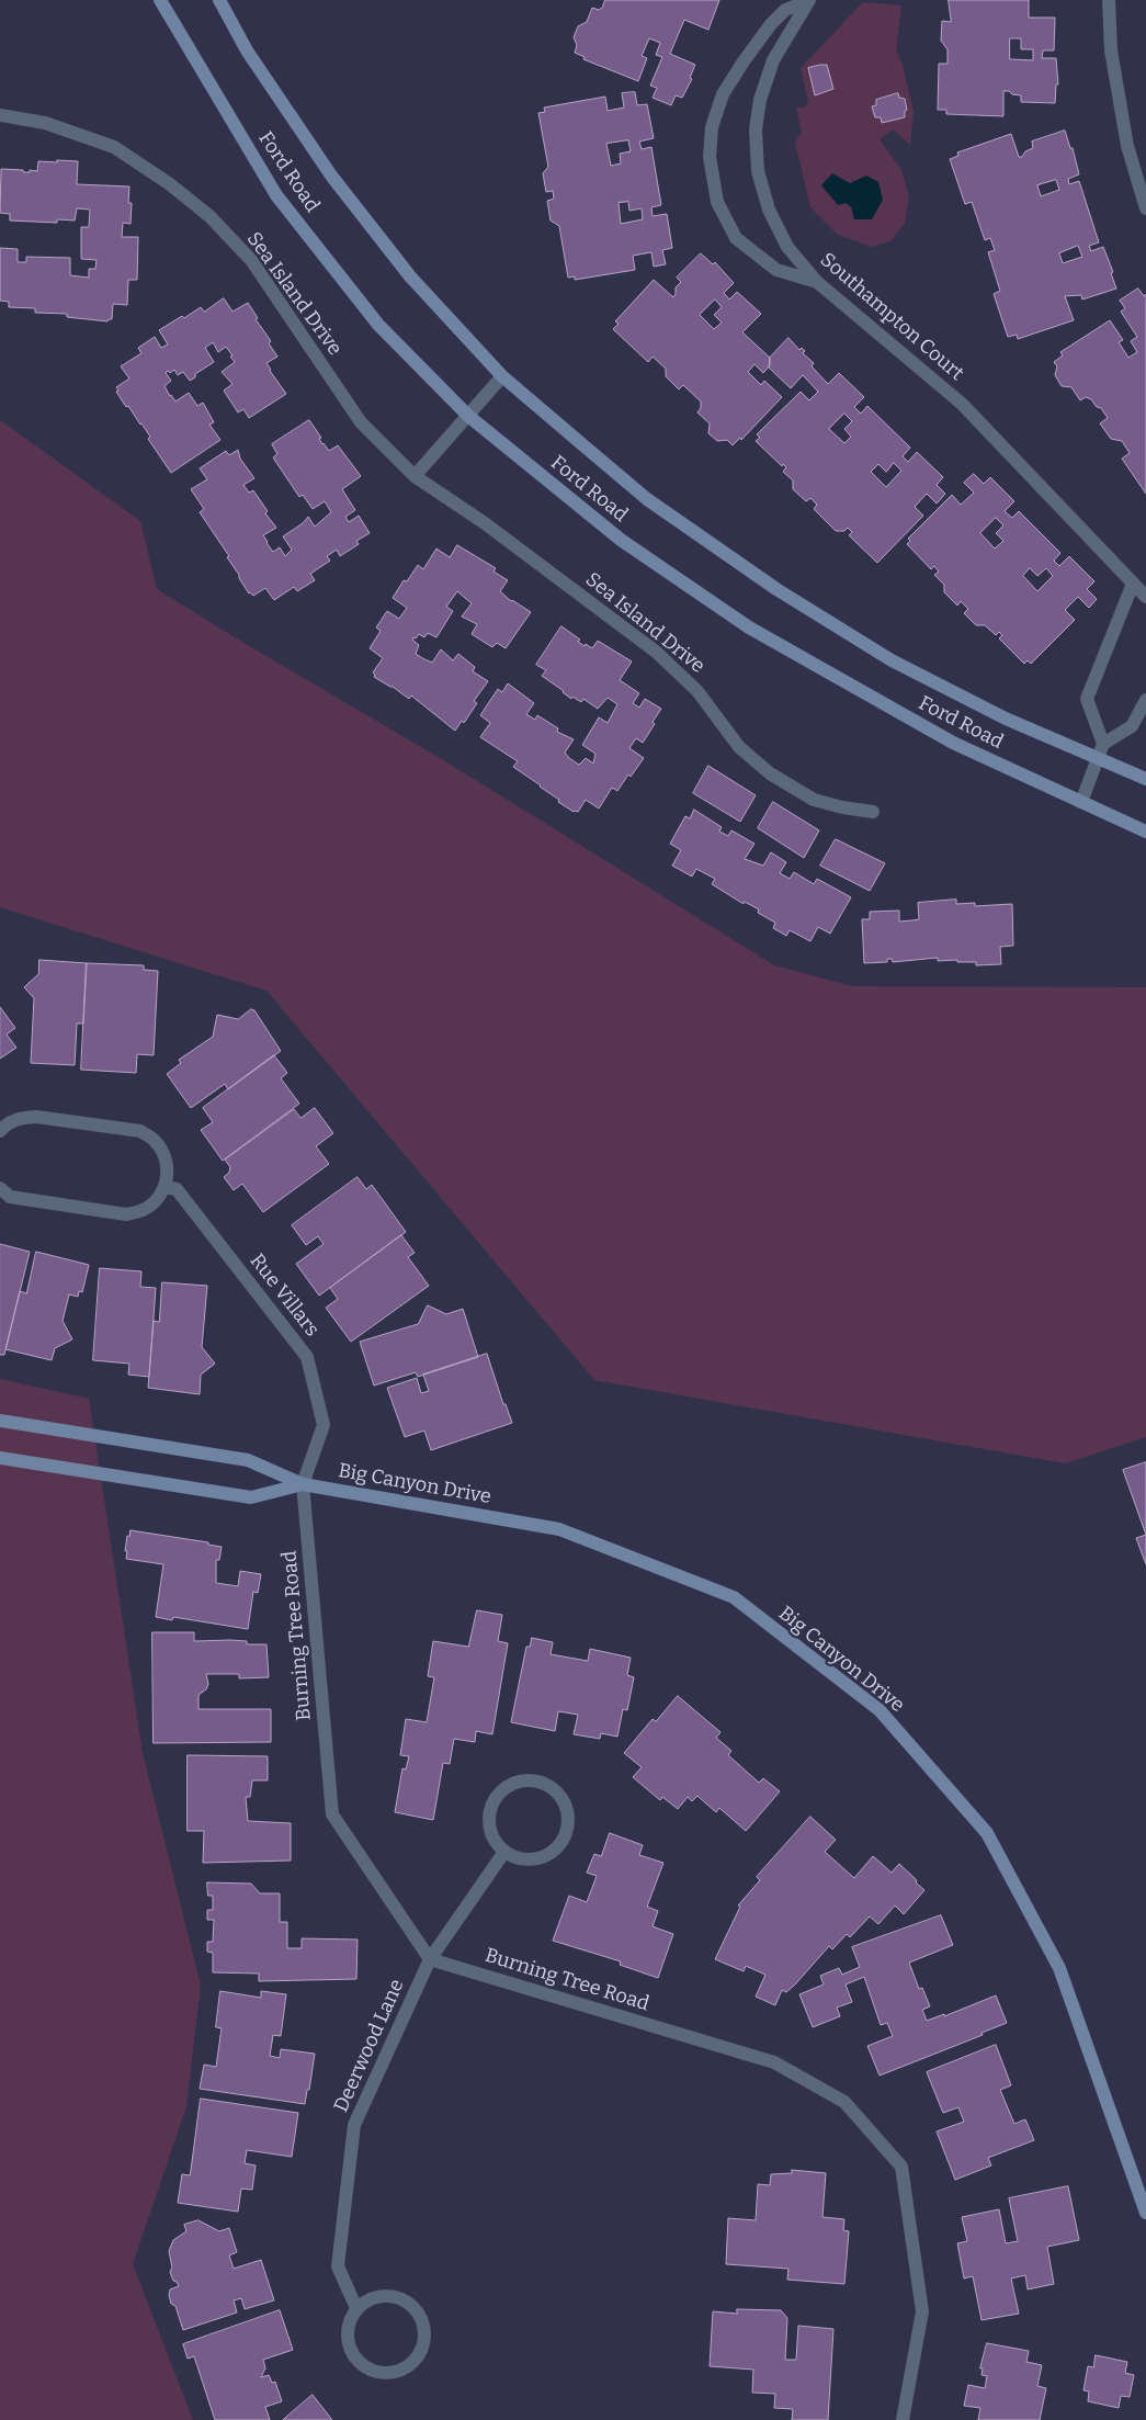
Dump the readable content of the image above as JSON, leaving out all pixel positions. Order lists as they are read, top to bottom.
{
  "streets": {
    "main road": ["Ford Road", "Big Canyon Drive"],
    "street": [
      "Sea Island Drive",
      "Southampton Court",
      "Rue Villars",
      "Burning Tree Road",
      "Deerwood Lane"
    ]
  },
  "crossings": [
    ["Rue Villars", "Big Canyon Drive"],
    ["Rue Villars", "Burning Tree Road"],
    ["Big Canyon Drive", "Burning Tree Road"],
    ["Burning Tree Road", "Deerwood Lane"]
  ]
}
